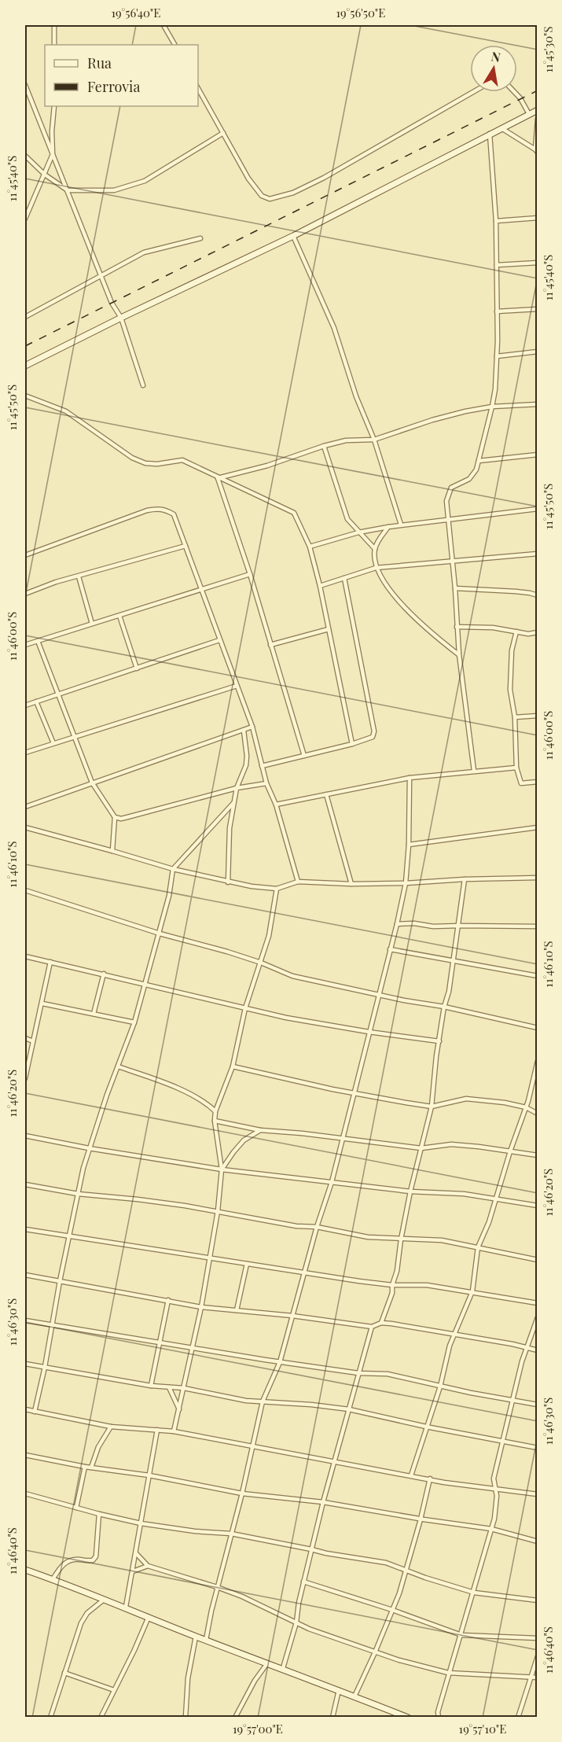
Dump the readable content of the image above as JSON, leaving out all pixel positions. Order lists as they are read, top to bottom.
{
  "legend": ["Rua", "Ferrovia"],
  "north": "top",
  "coordinates": [
    "19°56'40\"E",
    "19°56'50\"E",
    "11°45'30\"S",
    "11°45'40\"S",
    "11°45'50\"S",
    "11°46'00\"S",
    "11°46'10\"S",
    "11°46'20\"S",
    "11°46'30\"S",
    "11°46'40\"S",
    "19°57'00\"E",
    "19°57'10\"E"
  ]
}
